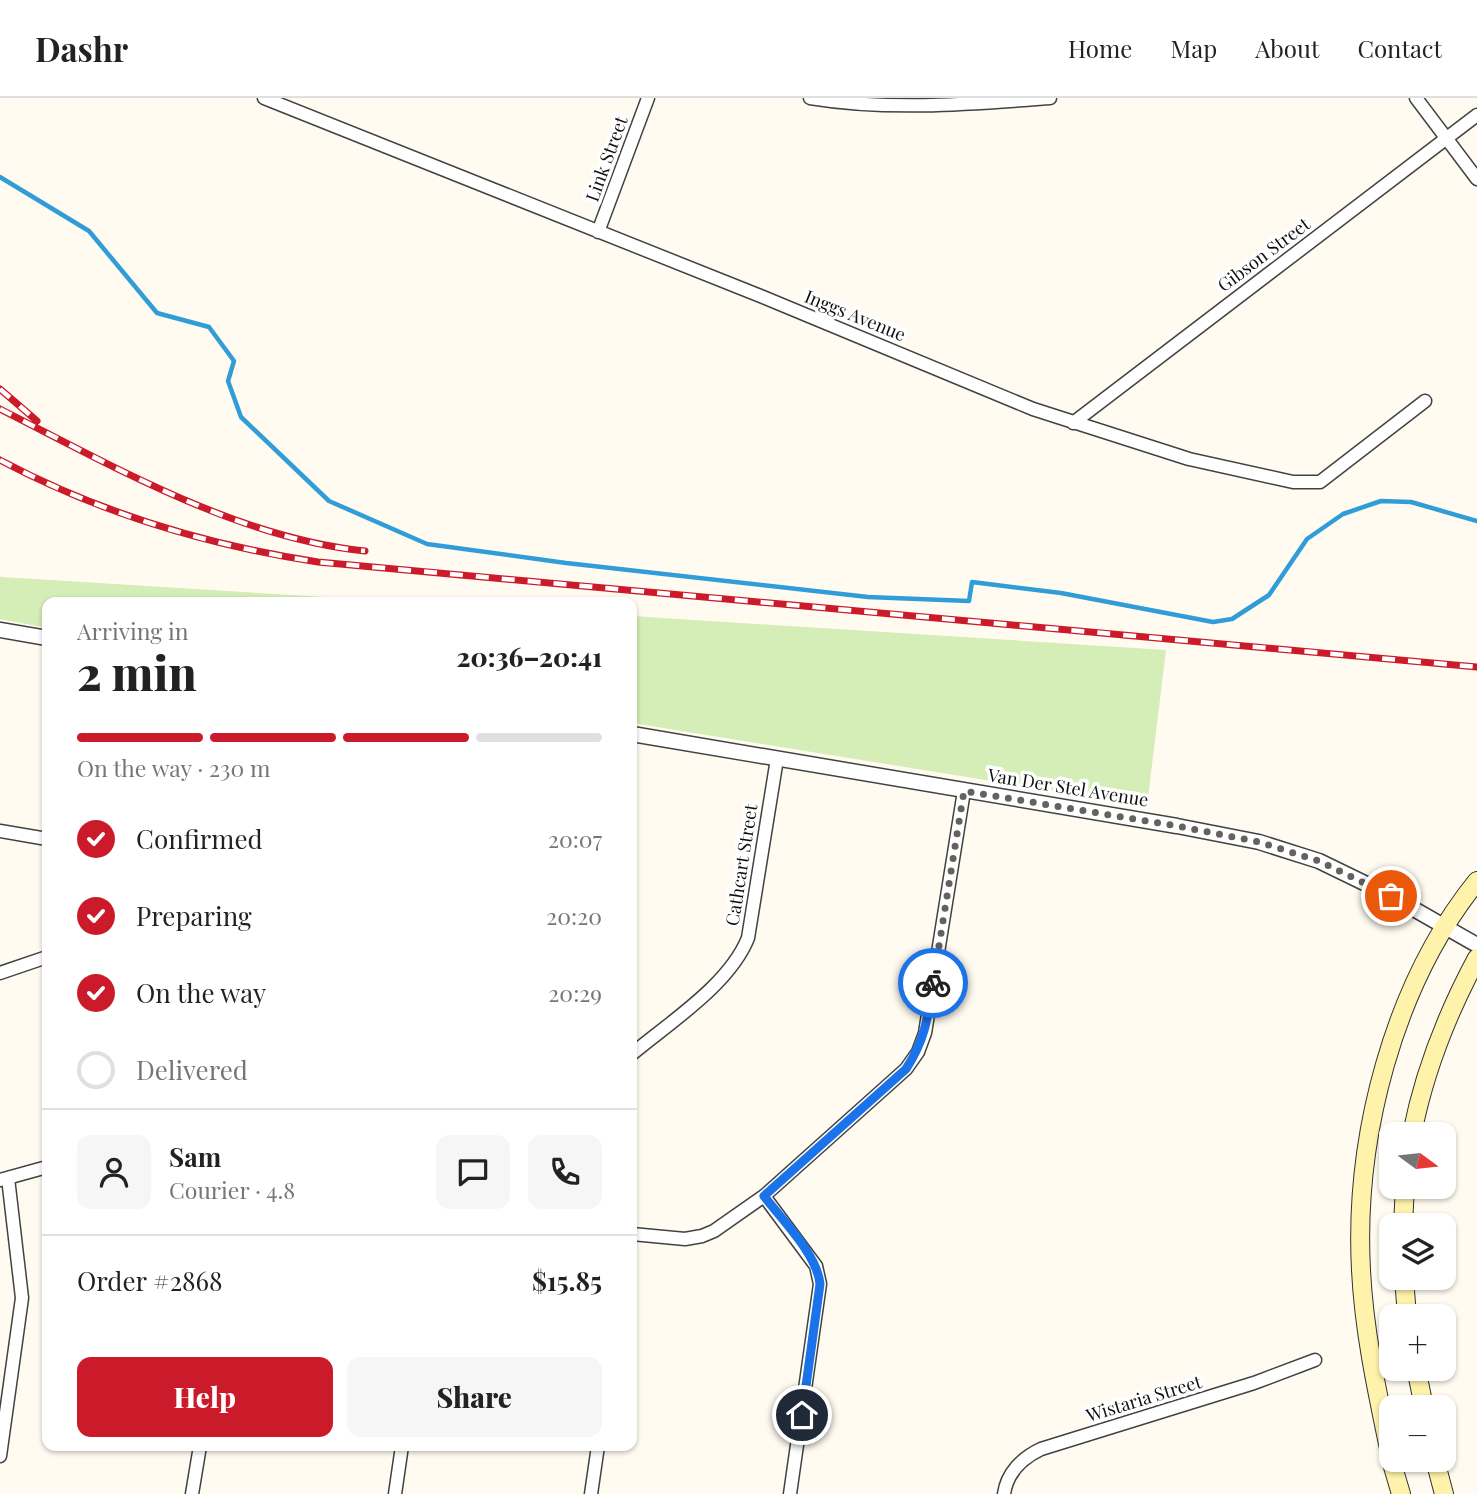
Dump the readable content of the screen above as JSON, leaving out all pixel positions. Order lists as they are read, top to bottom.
{
  "streets": {
    "street": [
      "Link Street",
      "Gibson Street",
      "Inggs Avenue",
      "Van Der Stel Avenue",
      "Cathcart Street",
      "Wistaria Street"
    ]
  },
  "crossings": [
    ["Link Street", "Inggs Avenue"],
    ["Gibson Street", "Inggs Avenue"],
    ["Van Der Stel Avenue", "Cathcart Street"]
  ],
  "north": "right",
  "page": {
    "header": "Dashr",
    "nav": [
      "Home",
      "Map",
      "About",
      "Contact"
    ],
    "heading": ["2 min", "Arriving in", "20:36–20:41"],
    "panel": [
      "Sam",
      "Courier · 4.8",
      "Order #2868",
      "$15.85"
    ],
    "bar": "On the way · 230 m",
    "list": [
      ["Confirmed", "20:07"],
      ["Preparing", "20:20"],
      ["On the way", "20:29"],
      "Delivered"
    ],
    "map_buttons": ["+", "−"],
    "buttons": ["Help", "Share"]
  }
}
